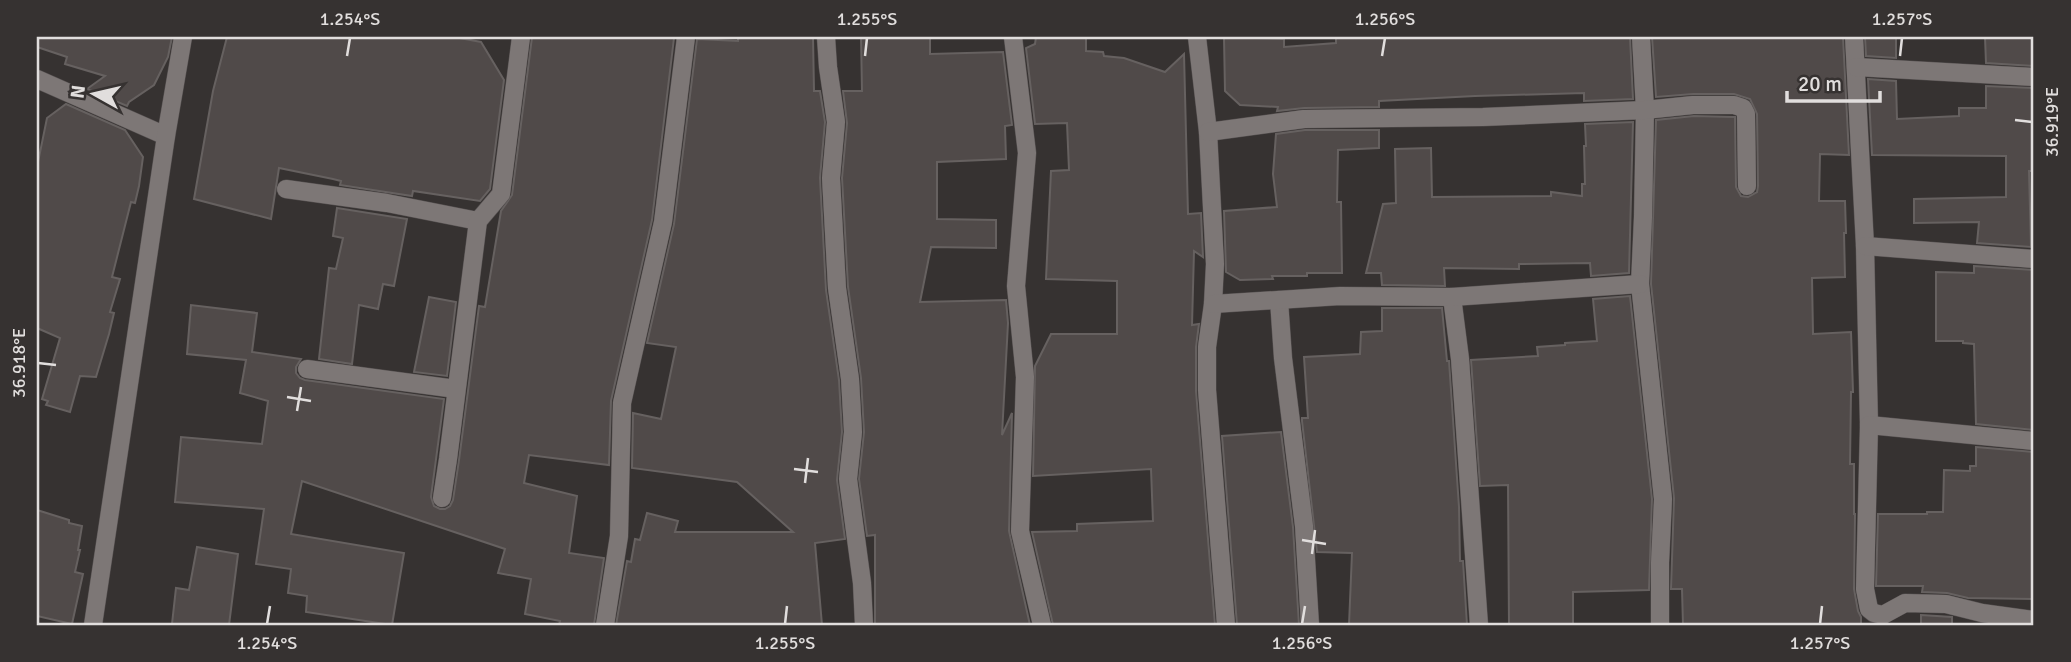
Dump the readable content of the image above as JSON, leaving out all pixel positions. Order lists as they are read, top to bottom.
{
  "scale_bar": "20 m",
  "north": "left",
  "coordinates": [
    "1.254°S",
    "1.255°S",
    "1.256°S",
    "1.257°S",
    "36.919°E",
    "36.918°E"
  ]
}
